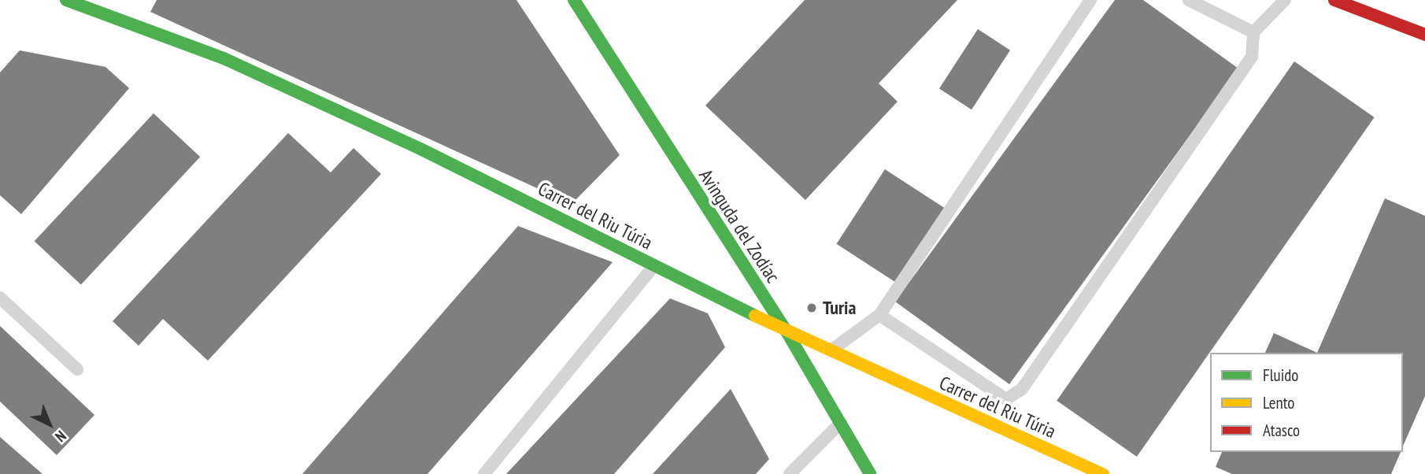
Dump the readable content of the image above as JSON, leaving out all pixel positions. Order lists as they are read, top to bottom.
{
  "streets": {
    "street": ["Carrer del Riu Túria", "Avinguda del Zodíac"]
  },
  "crossings": [
    ["Carrer del Riu Túria", "Avinguda del Zodíac"]
  ],
  "places": ["Turia"],
  "legend": ["Fluido", "Lento", "Atasco"],
  "north": "bottom right"
}
